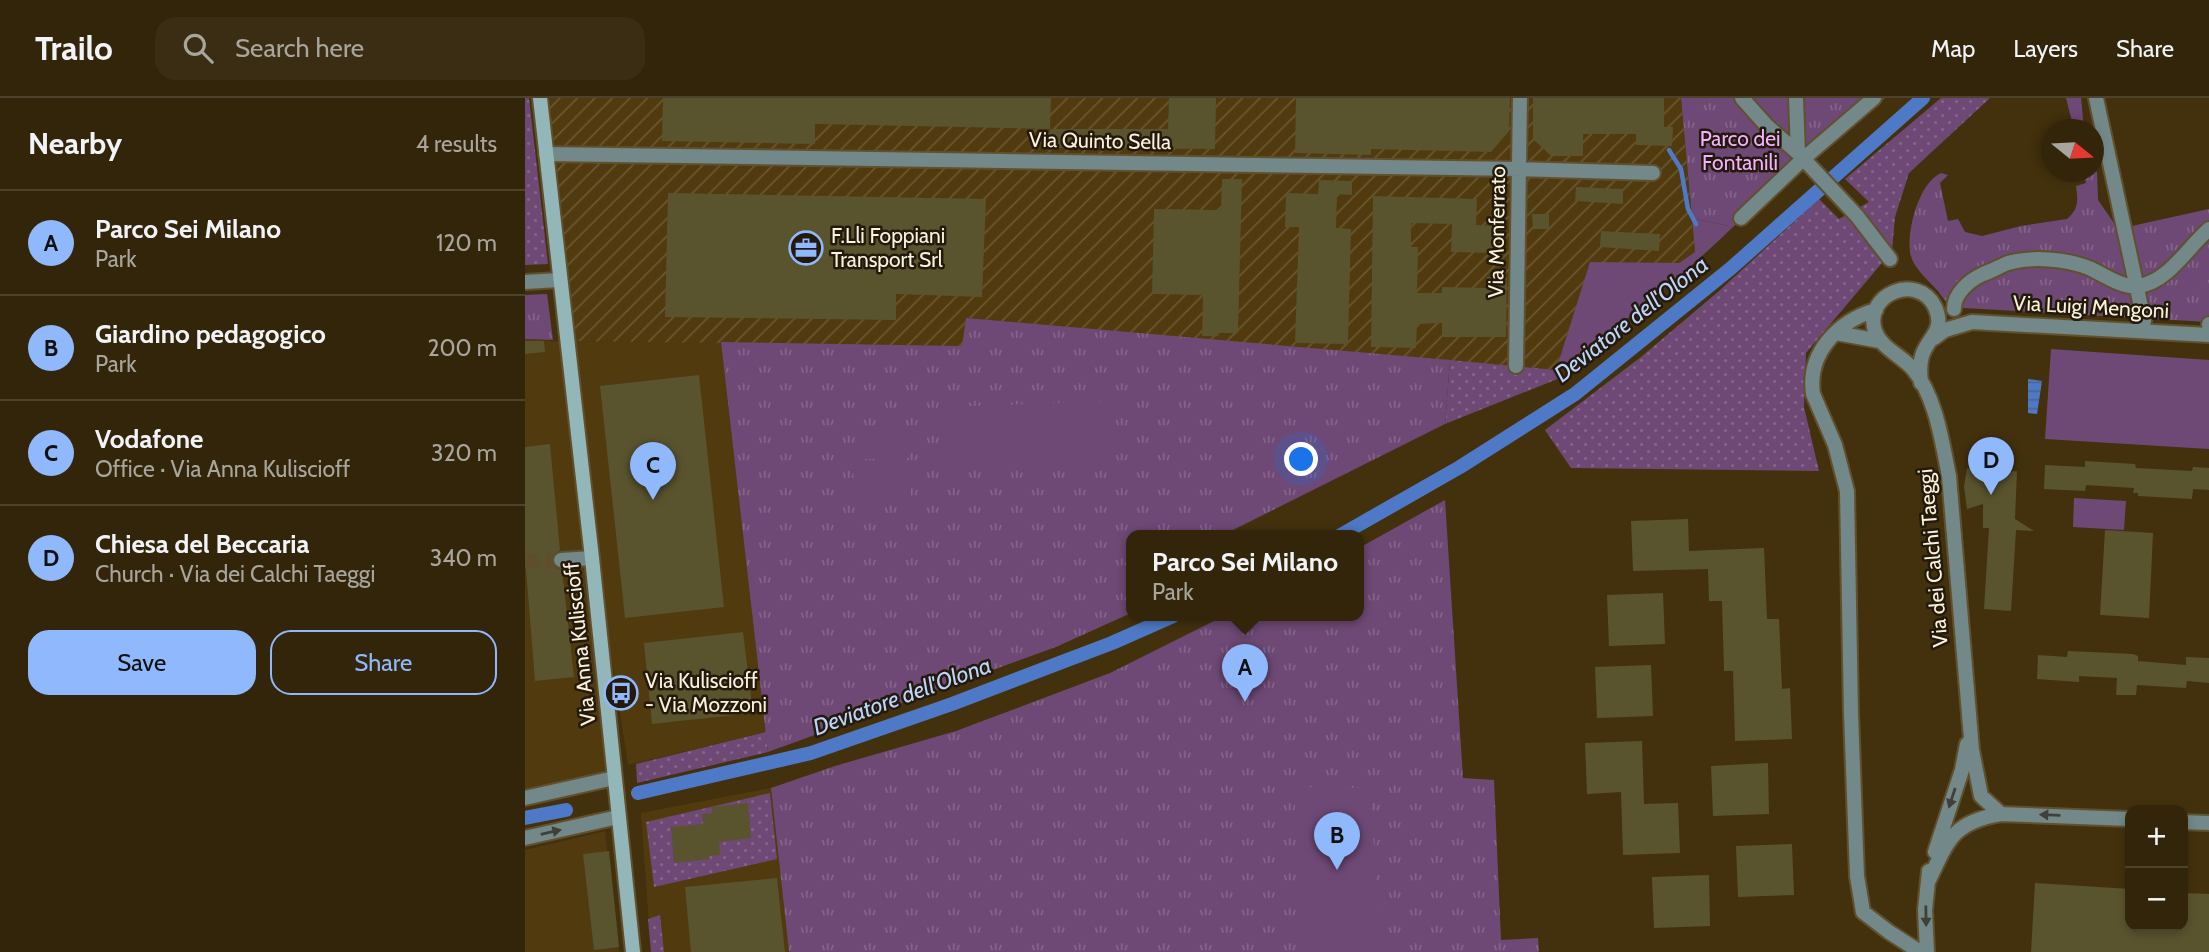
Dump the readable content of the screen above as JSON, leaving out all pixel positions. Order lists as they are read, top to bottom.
{
  "streets": {
    "street": [
      "Via Quinto Sella",
      "Via Monferrato",
      "Via Luigi Mengoni",
      "Via dei Calchi Taeggi",
      "Via Anna Kuliscioff"
    ]
  },
  "crossings": [
    ["Via Quinto Sella", "Via Monferrato"],
    ["Via Quinto Sella", "Via Anna Kuliscioff"],
    ["Via Luigi Mengoni", "Via dei Calchi Taeggi"]
  ],
  "water": ["Deviatore dell'Olona"],
  "parks": ["Parco dei Fontanili"],
  "places": {
    "office": ["F.Lli Foppiani Transport Srl"],
    "bus stop": ["Via Kuliscioff - Via Mozzoni"]
  },
  "north": "right",
  "page": {
    "header": "Trailo",
    "search": "Search here",
    "nav": ["Map", "Layers", "Share"],
    "heading": ["Nearby", "4 results"],
    "list": [
      {
        "mark": "A",
        "name": "Parco Sei Milano",
        "note": "Park",
        "value": "120 m"
      },
      {
        "mark": "B",
        "name": "Giardino pedagogico",
        "note": "Park",
        "value": "200 m"
      },
      {
        "mark": "C",
        "name": "Vodafone",
        "note": "Office · Via Anna Kuliscioff",
        "value": "320 m"
      },
      {
        "mark": "D",
        "name": "Chiesa del Beccaria",
        "note": "Church · Via dei Calchi Taeggi",
        "value": "340 m"
      }
    ],
    "pins": [
      "D",
      "C",
      "A",
      "B"
    ],
    "popup": ["Parco Sei Milano", "Park"],
    "buttons": ["Save", "Share"],
    "map_buttons": ["+", "−"]
  }
}
